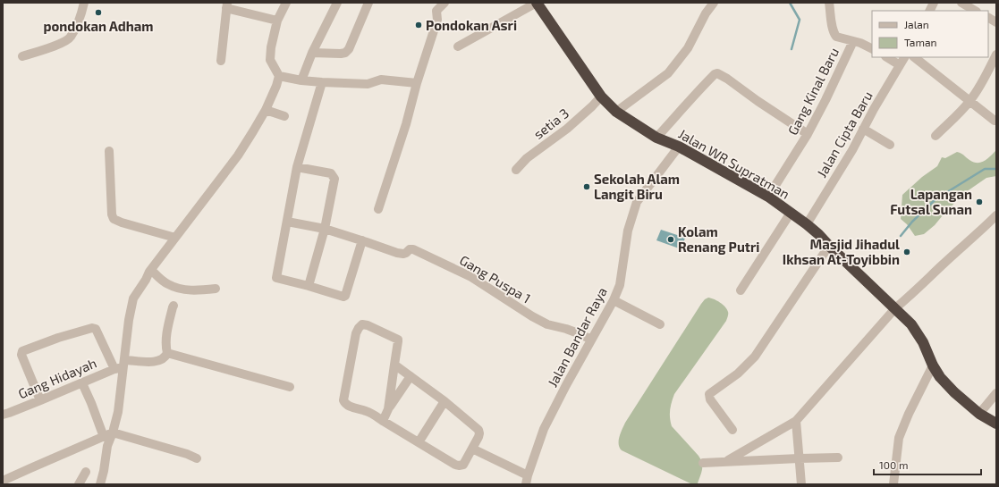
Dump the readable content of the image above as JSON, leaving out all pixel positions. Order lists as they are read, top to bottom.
{
  "streets": {
    "highway": ["Jalan WR Supratman"],
    "street": [
      "Gang Kinal Baru",
      "setia 3",
      "Jalan Cipta Baru",
      "Gang Puspa 1",
      "Jalan Bandar Raya",
      "Gang Hidayah"
    ]
  },
  "crossings": [
    ["Gang Kinal Baru", "Jalan WR Supratman"],
    ["setia 3", "Jalan WR Supratman"],
    ["Jalan Cipta Baru", "Jalan WR Supratman"],
    ["Jalan WR Supratman", "Jalan Bandar Raya"],
    ["Gang Puspa 1", "Jalan Bandar Raya"]
  ],
  "places": [
    "pondokan Adham",
    "Pondokan Asri",
    "Sekolah Alam Langit Biru",
    "Lapangan Futsal Sunan",
    "Kolam Renang Putri",
    "Masjid Jihadul Ikhsan At-Toyibbin"
  ],
  "legend": ["Jalan", "Taman"],
  "scale_bar": "100 m"
}
